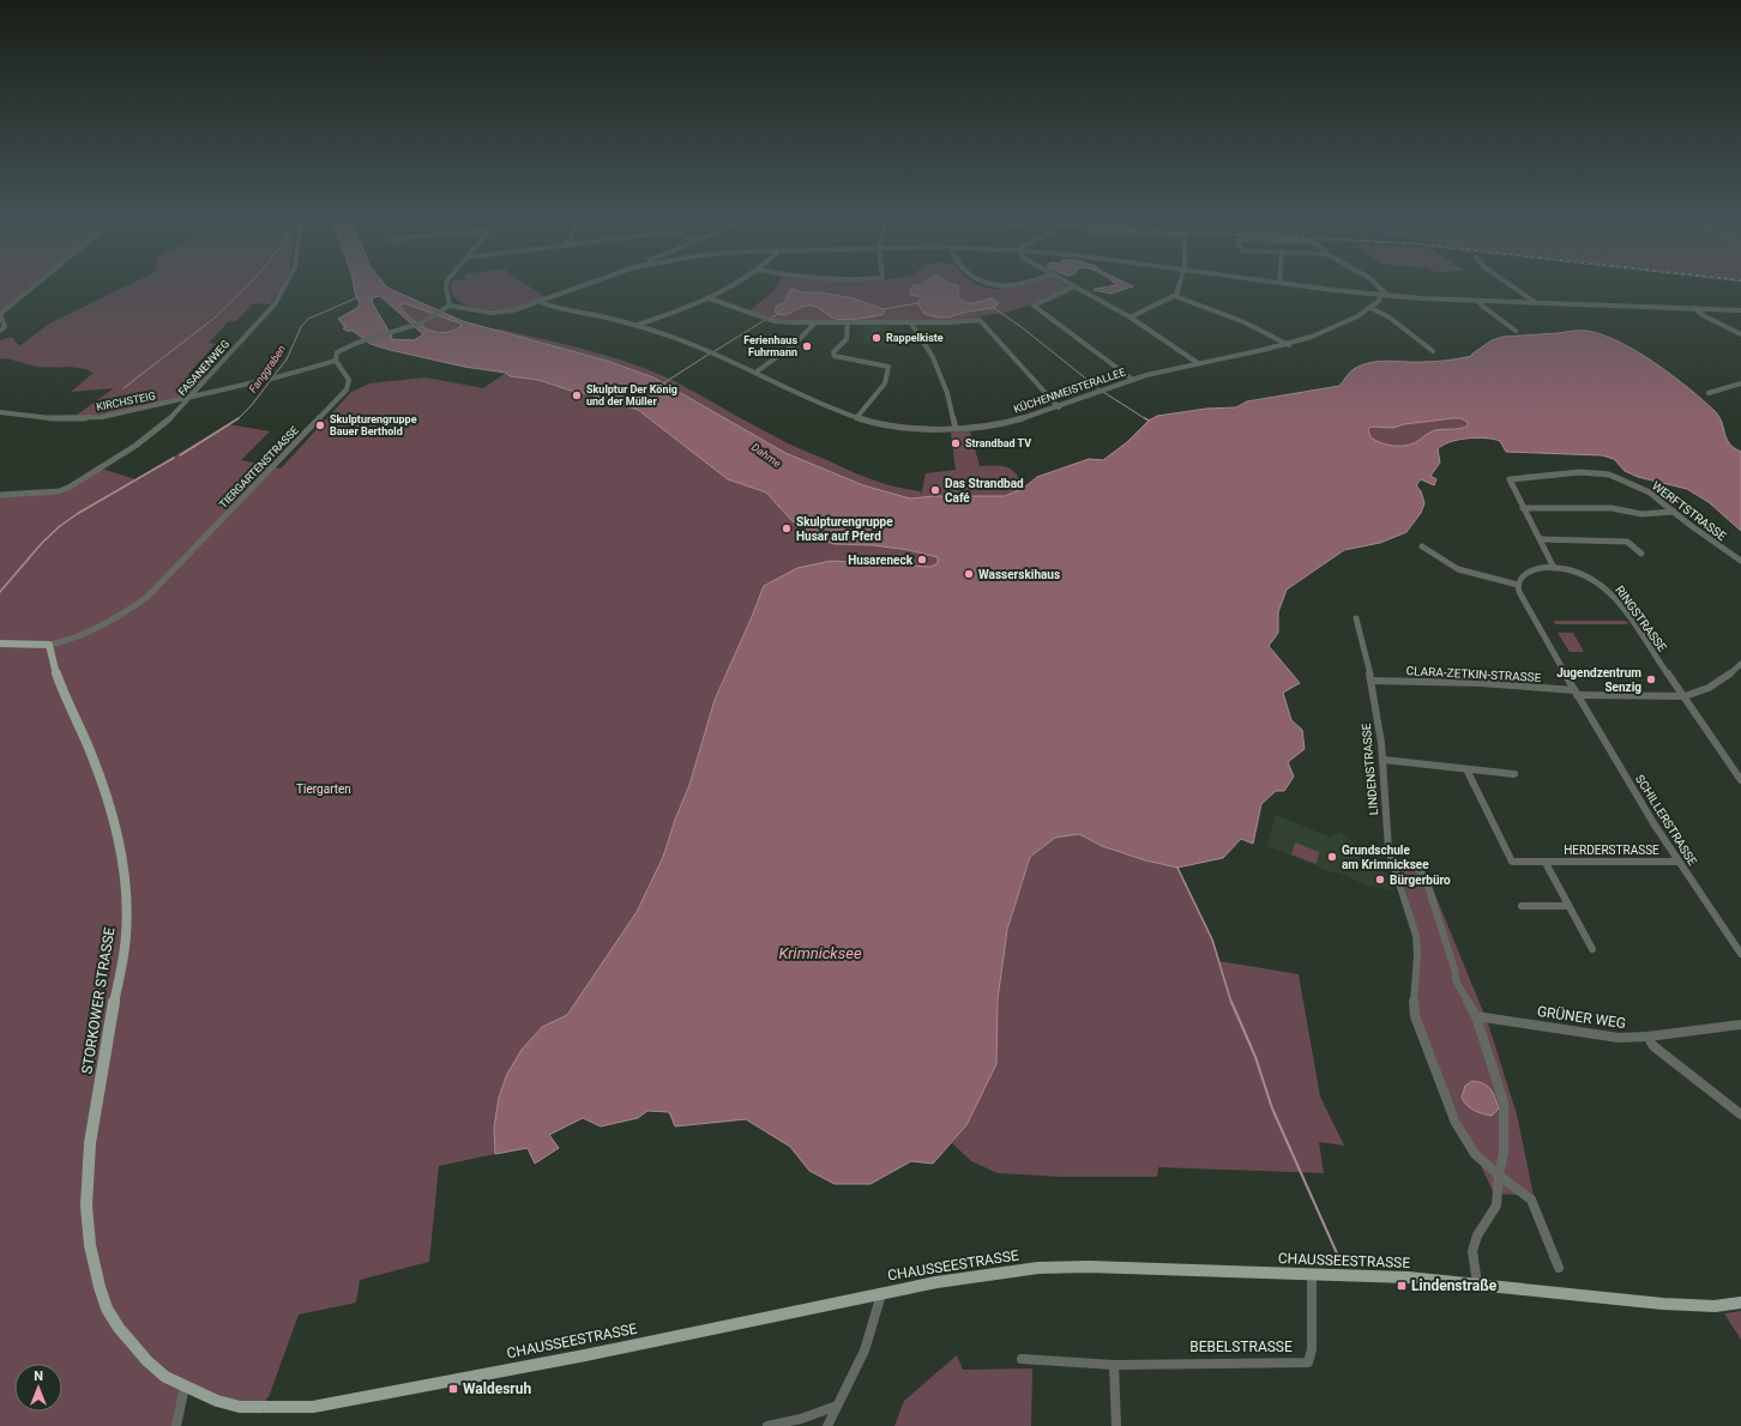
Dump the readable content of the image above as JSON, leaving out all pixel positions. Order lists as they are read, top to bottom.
{
  "streets": {
    "main road": ["STORKOWER STRASSE", "CHAUSSEESTRASSE"],
    "street": [
      "FASANENWEG",
      "KÜCHENMEISTERALLEE",
      "KIRCHSTEIG",
      "TIERGARTENSTRASSE",
      "WERFTSTRASSE",
      "RINGSTRASSE",
      "CLARA-ZETKIN-STRASSE",
      "LINDENSTRASSE",
      "SCHILLERSTRASSE",
      "HERDERSTRASSE",
      "GRÜNER WEG",
      "BEBELSTRASSE"
    ]
  },
  "crossings": [
    ["FASANENWEG", "KIRCHSTEIG"],
    ["KIRCHSTEIG", "TIERGARTENSTRASSE"],
    ["TIERGARTENSTRASSE", "STORKOWER STRASSE"],
    ["RINGSTRASSE", "CLARA-ZETKIN-STRASSE"],
    ["CLARA-ZETKIN-STRASSE", "LINDENSTRASSE"],
    ["CLARA-ZETKIN-STRASSE", "SCHILLERSTRASSE"],
    ["SCHILLERSTRASSE", "HERDERSTRASSE"],
    ["STORKOWER STRASSE", "CHAUSSEESTRASSE"],
    ["CHAUSSEESTRASSE", "BEBELSTRASSE"]
  ],
  "water": ["Fanggraben", "Dahme", "Krimnicksee"],
  "parks": ["Tiergarten"],
  "places": {
    "other": [
      "Rappelkiste",
      "Ferienhaus Fuhrmann",
      "Skulptur Der König und der Müller",
      "Skulpturengruppe Bauer Berthold",
      "Strandbad TV",
      "Das Strandbad Café",
      "Skulpturengruppe Husar auf Pferd",
      "Husareneck",
      "Wasserskihaus",
      "Jugendzentrum Senzig",
      "Grundschule am Krimnicksee",
      "Bürgerbüro"
    ],
    "transit": ["Lindenstraße", "Waldesruh"]
  },
  "north": "top"
}
